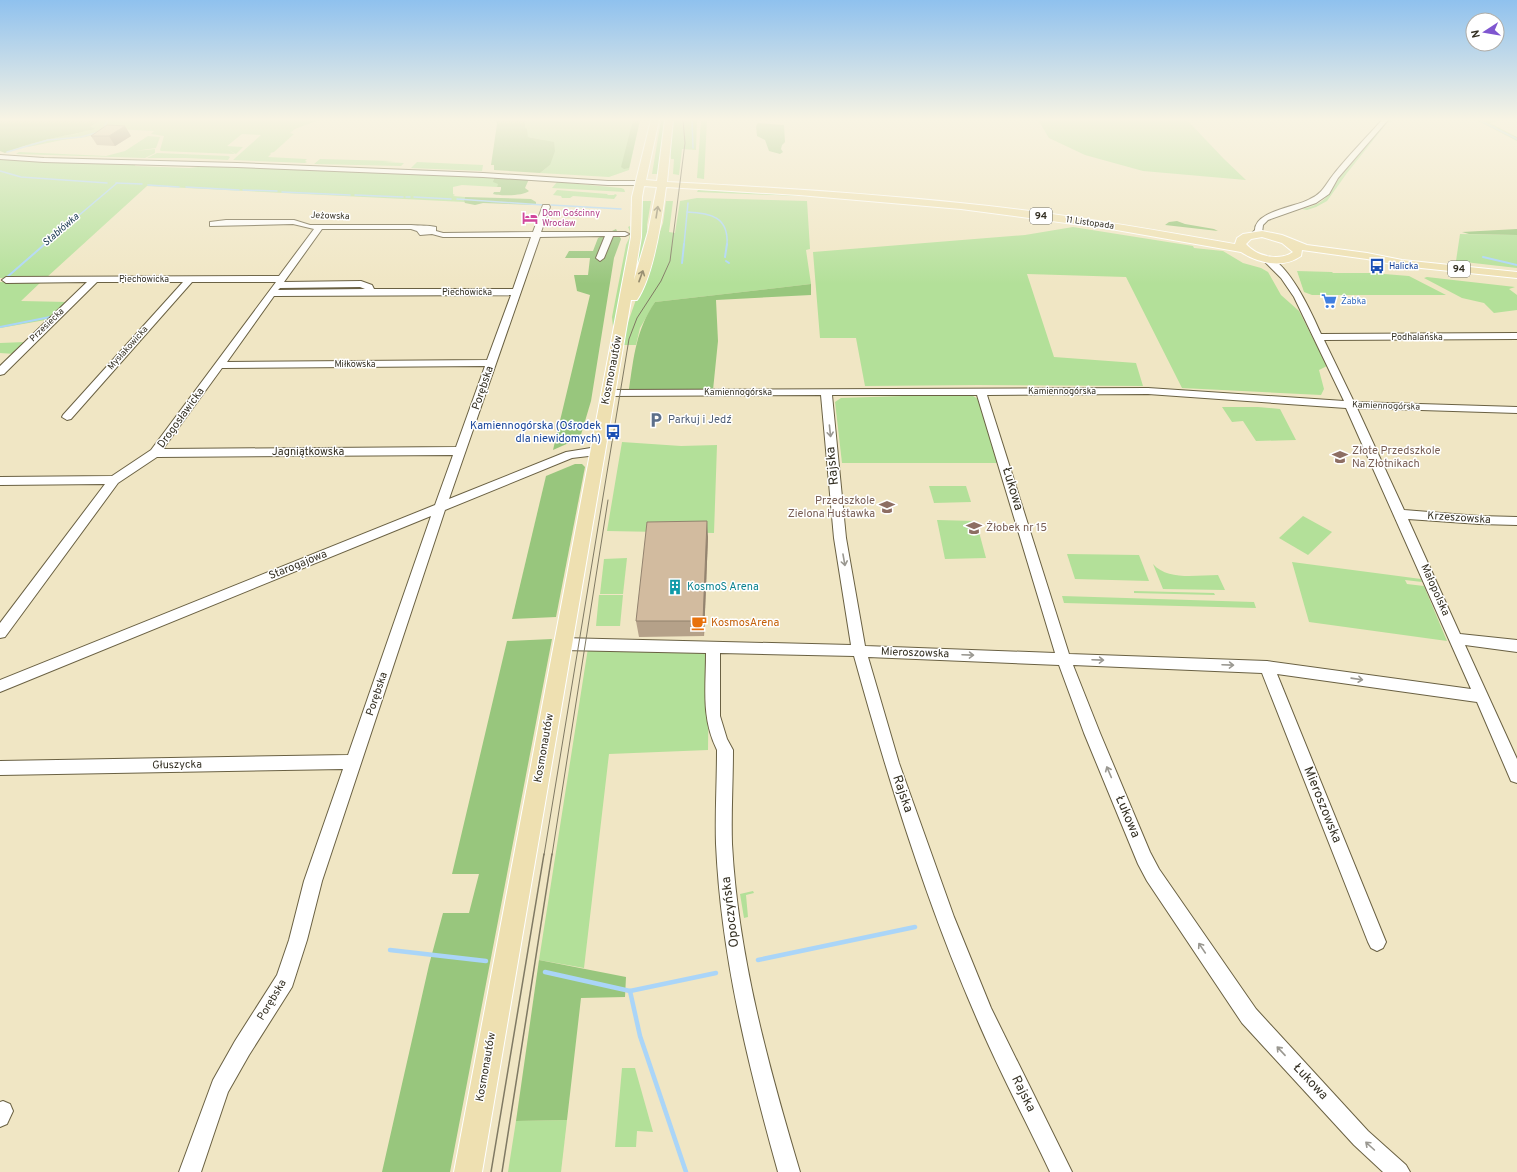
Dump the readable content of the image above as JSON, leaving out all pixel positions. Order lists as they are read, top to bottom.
{
  "streets": {
    "main road": ["94", "11 Listopada", "Kosmonautów"],
    "street": [
      "Jeżowska",
      "Piechowicka",
      "Przesiecka",
      "Podhalańska",
      "Mysłakowicka",
      "Miłkowska",
      "Porębska",
      "Kamiennogórska",
      "Drogosławicka",
      "Jagniątkowska",
      "Rajska",
      "Łukowa",
      "Krzeszowska",
      "Starogajowa",
      "Małopolska",
      "Mieroszowska",
      "Głuszycka",
      "Opoczyńska"
    ]
  },
  "crossings": [
    ["Jeżowska", "Porębska"],
    ["Jeżowska", "Drogosławicka"],
    ["94", "11 Listopada"],
    ["11 Listopada", "Kosmonautów"],
    ["Piechowicka", "Przesiecka"],
    ["Piechowicka", "Mysłakowicka"],
    ["Piechowicka", "Porębska"],
    ["Piechowicka", "Drogosławicka"],
    ["Miłkowska", "Porębska"],
    ["Miłkowska", "Drogosławicka"],
    ["Kosmonautów", "Kamiennogórska"],
    ["Kosmonautów", "Starogajowa"],
    ["Kosmonautów", "Mieroszowska"],
    ["Porębska", "Jagniątkowska"],
    ["Porębska", "Starogajowa"],
    ["Porębska", "Głuszycka"],
    ["Kamiennogórska", "Rajska"],
    ["Kamiennogórska", "Łukowa"],
    ["Kamiennogórska", "Małopolska"],
    ["Drogosławicka", "Jagniątkowska"],
    ["Rajska", "Mieroszowska"],
    ["Łukowa", "Mieroszowska"],
    ["Krzeszowska", "Małopolska"],
    ["Małopolska", "Mieroszowska"],
    ["Mieroszowska", "Opoczyńska"]
  ],
  "one_way": ["Łukowa", "Mieroszowska"],
  "water": ["Stabłówka"],
  "places": {
    "hotel": ["Dom Gościnny Wrocław"],
    "bus stop": ["Halicka", "Kamiennogórska (Ośrodek dla niewidomych)"],
    "supermarket": ["Żabka"],
    "parking": ["Parkuj i Jedź"],
    "school or university": ["Złote Przedszkole Na Złotnikach", "Przedszkole Zielona Huśtawka", "Żłobek nr 15"],
    "building": ["KosmoS Arena"],
    "cafe": ["KosmosArena"]
  },
  "north": "left"
}
